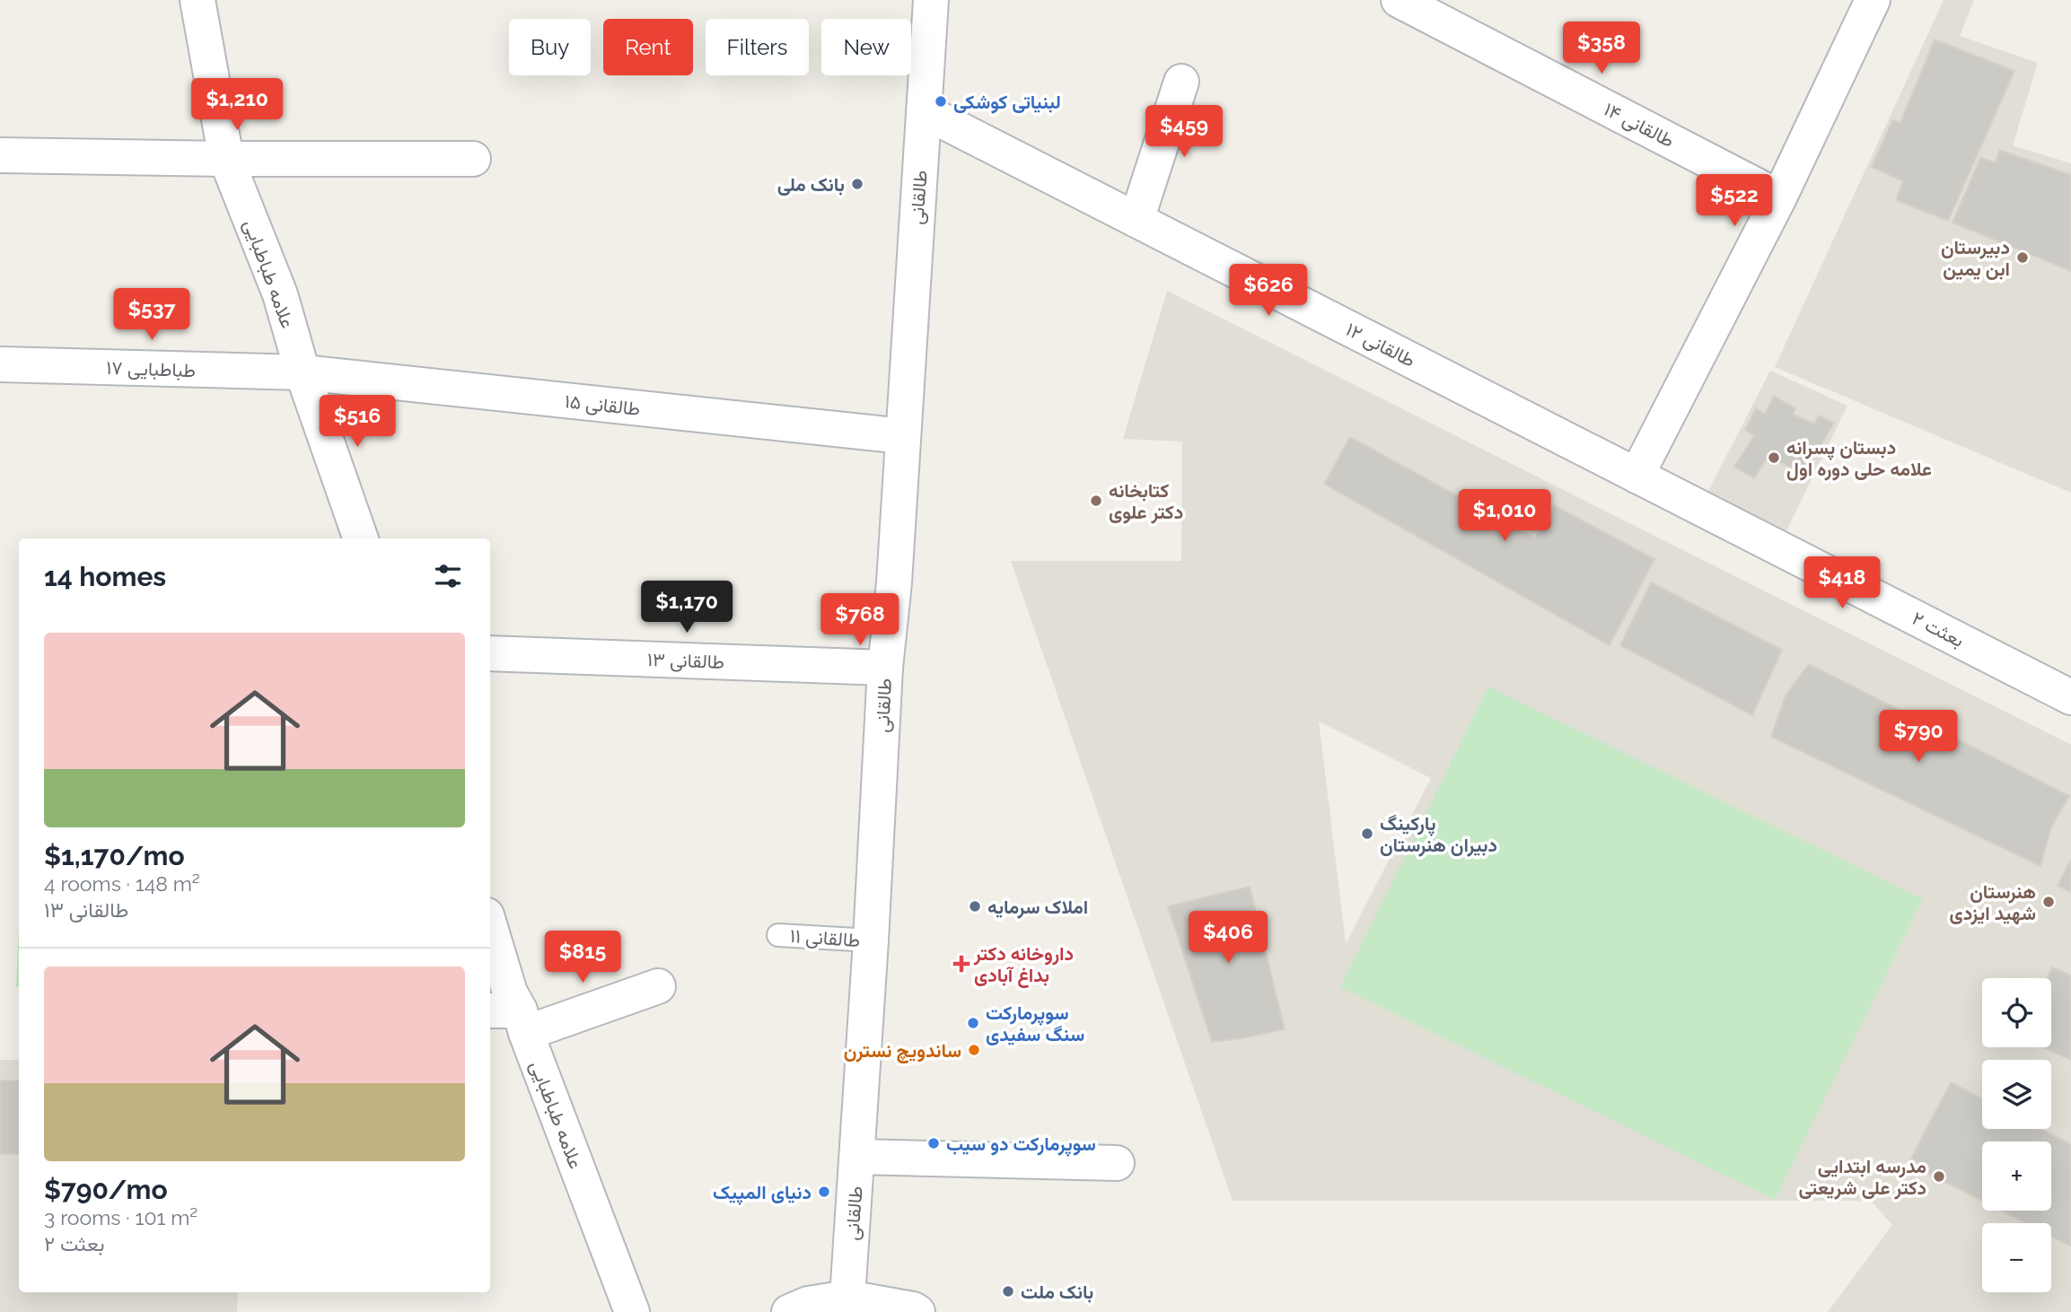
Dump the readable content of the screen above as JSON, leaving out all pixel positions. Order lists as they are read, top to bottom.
{
  "streets": {
    "street": [
      "طالقانی ۱۴",
      "طالقانی",
      "علامه طباطبایی",
      "طالقانی ۱۲",
      "طباطبایی ۱۷",
      "طالقانی ۱۵",
      "بعثت ۲",
      "طالقانی ۱۳"
    ],
    "lane": ["طالقانی ۱۱"]
  },
  "crossings": [
    ["طالقانی", "طالقانی ۱۲"],
    ["طالقانی", "طالقانی ۱۵"],
    ["طالقانی", "طالقانی ۱۳"],
    ["طالقانی", "طالقانی ۱۱"],
    ["علامه طباطبایی", "طباطبایی ۱۷"],
    ["علامه طباطبایی", "طالقانی ۱۵"],
    ["طالقانی ۱۲", "بعثت ۲"],
    ["طباطبایی ۱۷", "طالقانی ۱۵"]
  ],
  "places": {
    "other": [
      "لبنیاتی کوشکی",
      "بانک ملی",
      "دبیرستان ابن یمین",
      "دبستان پسرانه علامه حلی دوره اول",
      "کتابخانه دکتر علوی",
      "پارکینگ دبیران هنرستان",
      "هنرستان شهید ایزدی",
      "املاک سرمایه",
      "سوپرمارکت سنگ سفیدی",
      "ساندویچ نسترن",
      "سوپرمارکت دو سیب",
      "مدرسه ابتدایی دکتر علی شریعتی",
      "دنیای المپیک",
      "بانک ملت"
    ],
    "health": ["داروخانه دکتر بداغ آبادی"]
  },
  "page": {
    "chip": [
      "Buy",
      "Rent",
      "Filters",
      "New"
    ],
    "price": [
      "$358",
      "$1,210",
      "$459",
      "$522",
      "$626",
      "$537",
      "$516",
      "$1,010",
      "$418",
      "$1,170",
      "$768",
      "$790",
      "$406",
      "$815"
    ],
    "heading": "14 homes",
    "list": [
      {
        "name": "$1,170/mo",
        "note": "4 rooms · 148 m² · طالقانی ۱۳"
      },
      {
        "name": "$790/mo",
        "note": "3 rooms · 101 m² · بعثت ۲"
      }
    ],
    "map_buttons": ["+", "−"]
  }
}
